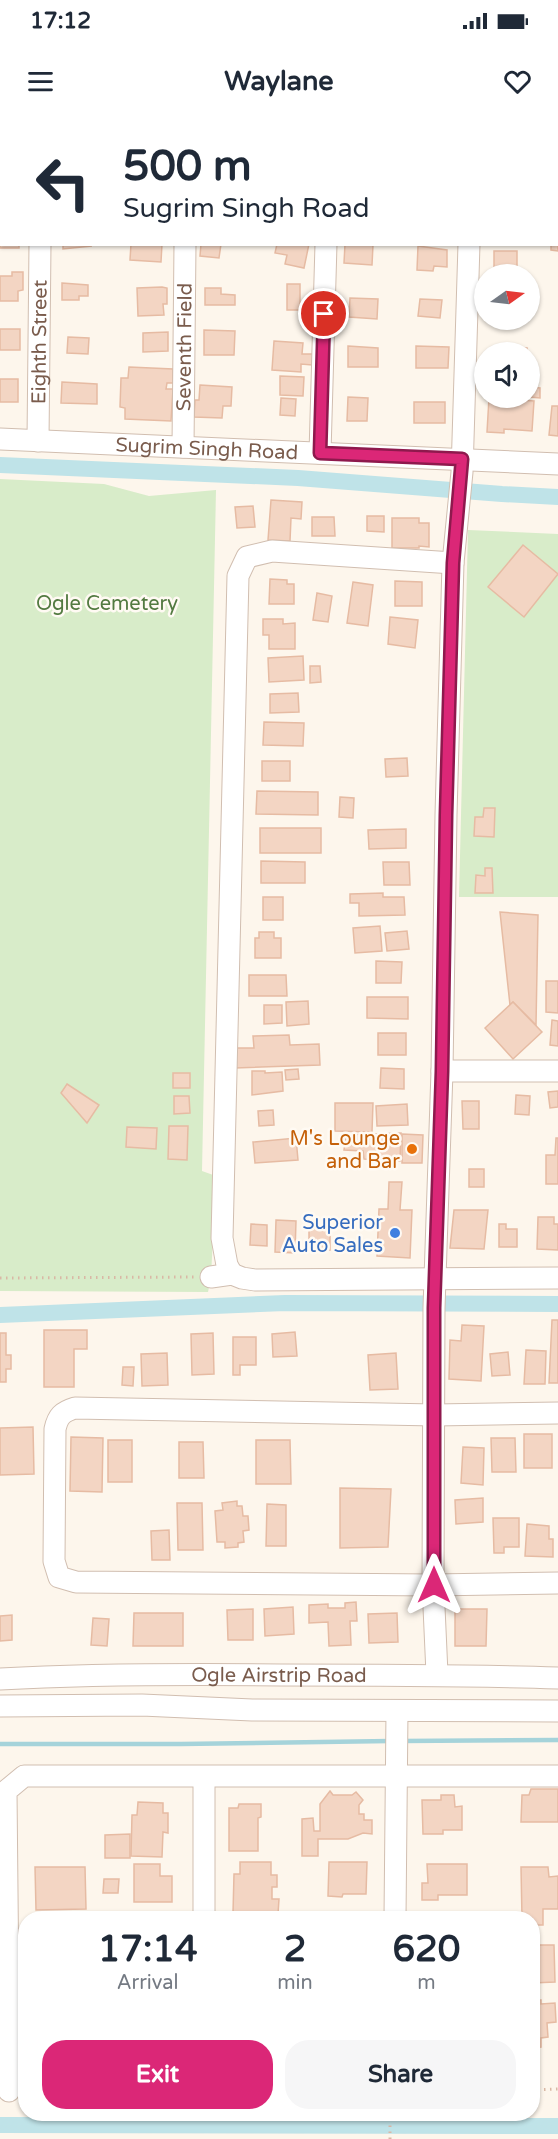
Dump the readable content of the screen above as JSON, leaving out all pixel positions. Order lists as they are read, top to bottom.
{
  "streets": {
    "street": [
      "Eighth Street",
      "Seventh Field",
      "Sugrim Singh Road",
      "Ogle Airstrip Road"
    ]
  },
  "crossings": [
    ["Eighth Street", "Sugrim Singh Road"],
    ["Seventh Field", "Sugrim Singh Road"]
  ],
  "parks": ["Ogle Cemetery"],
  "places": ["M's Lounge and Bar", "Superior Auto Sales"],
  "north": "right",
  "page": {
    "status": "17:12",
    "header": "Waylane",
    "turn": ["500 m", "Sugrim Singh Road"],
    "eta": [
      "17:14",
      "Arrival",
      "2",
      "min",
      "620",
      "m"
    ],
    "buttons": ["Exit", "Share"]
  }
}
